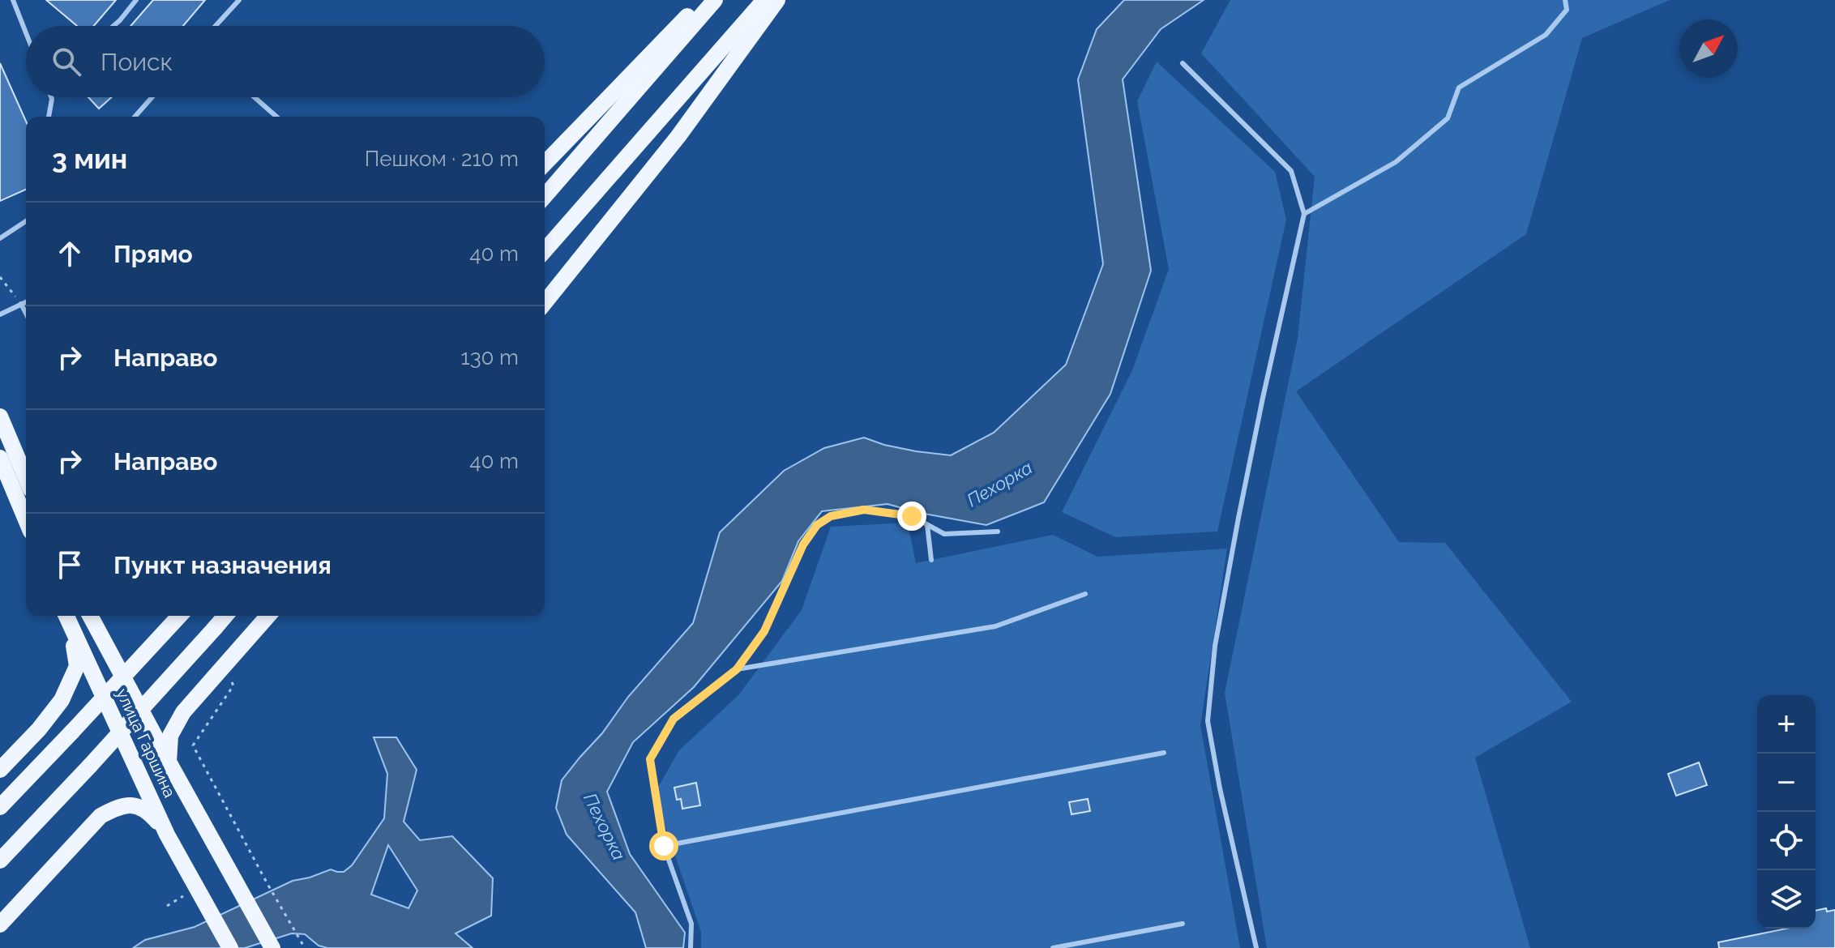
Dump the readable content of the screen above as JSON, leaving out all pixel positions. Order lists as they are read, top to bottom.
{
  "streets": {
    "main road": ["улица Гаршина"]
  },
  "water": ["Пехорка"],
  "north": "top right",
  "page": {
    "search": "Поиск",
    "heading": ["3 мин", "Пешком · 210 m"],
    "list": [
      ["Прямо", "40 m"],
      ["Направо", "130 m"],
      ["Направо", "40 m"],
      "Пункт назначения"
    ],
    "map_buttons": ["+", "−"]
  }
}
